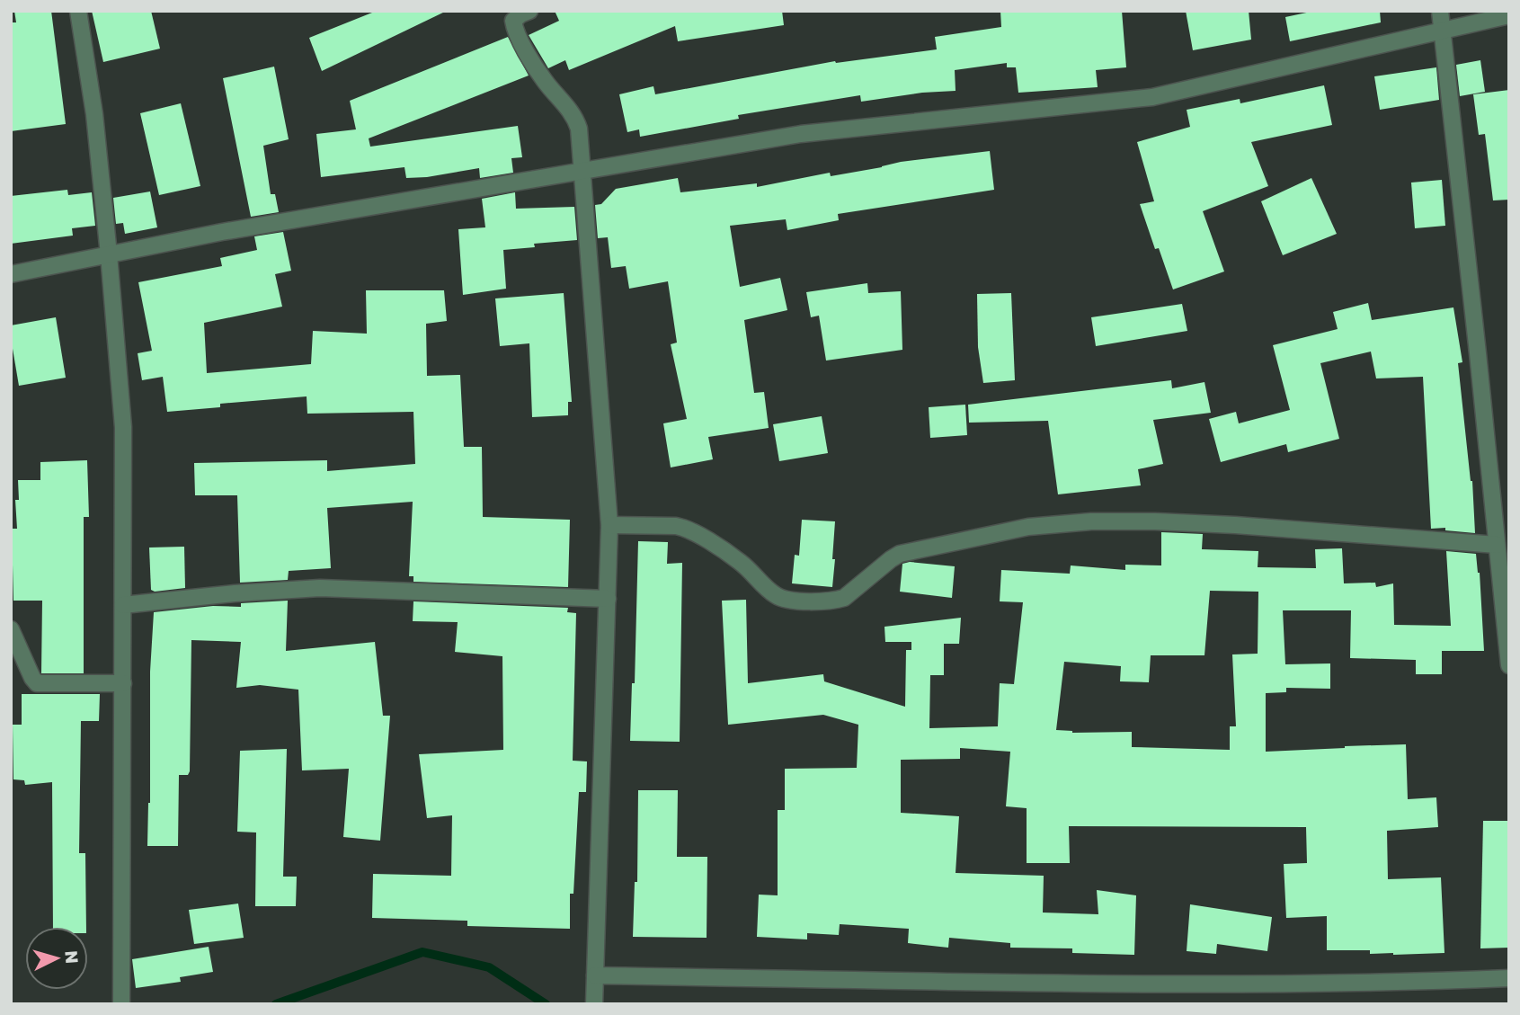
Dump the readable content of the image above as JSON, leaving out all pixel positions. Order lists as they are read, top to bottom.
{
  "north": "right"
}
